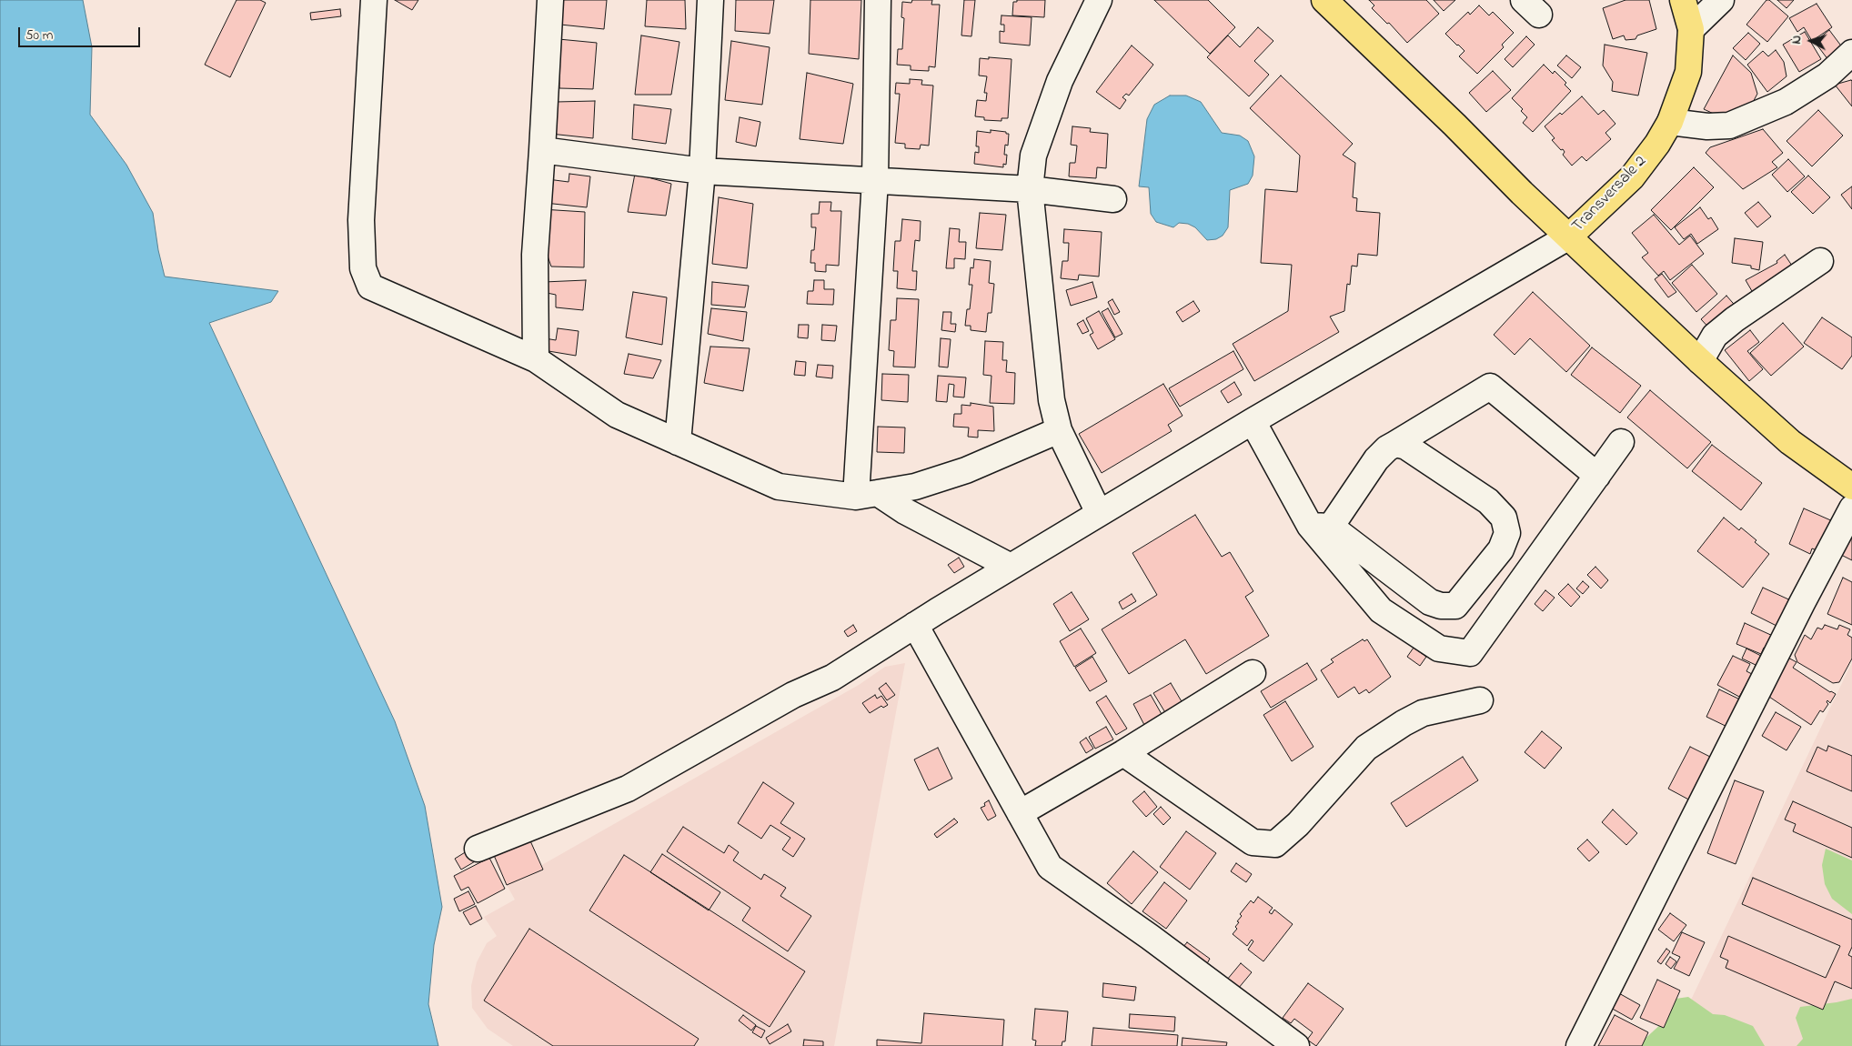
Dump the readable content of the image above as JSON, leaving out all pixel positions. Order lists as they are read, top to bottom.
{
  "streets": {
    "main road": ["Transversale 2"]
  },
  "scale_bar": "50 m",
  "north": "left"
}
